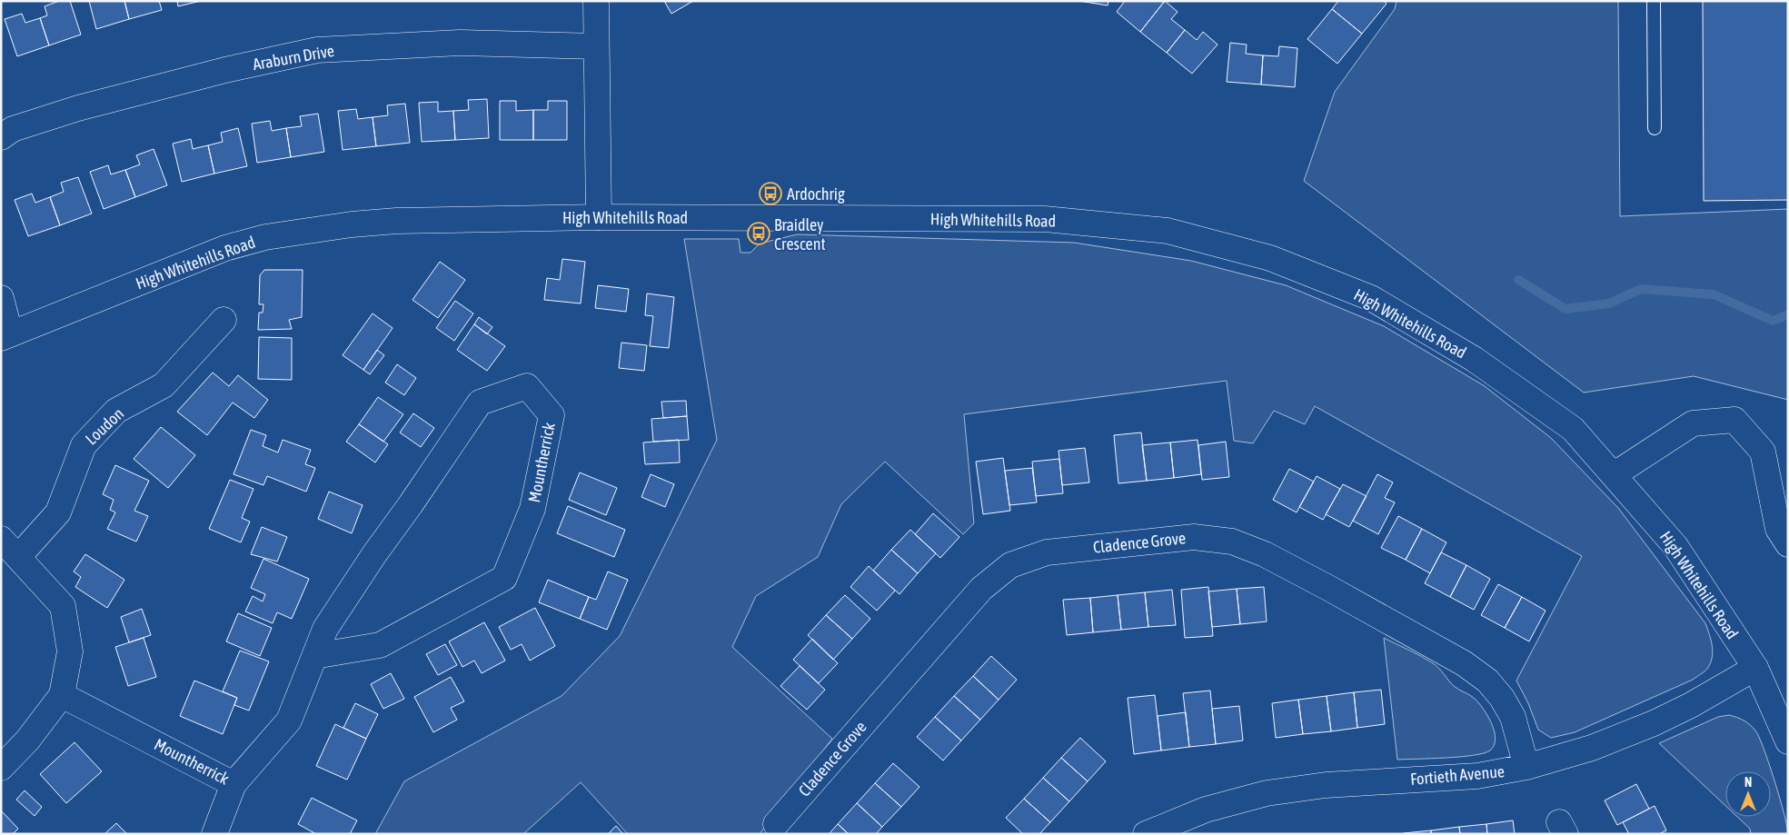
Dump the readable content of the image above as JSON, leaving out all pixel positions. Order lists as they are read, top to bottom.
{
  "streets": {
    "street": [
      "Araburn Drive",
      "High Whitehills Road",
      "Loudon",
      "Mountherrick",
      "Cladence Grove",
      "Fortieth Avenue"
    ]
  },
  "crossings": [
    ["High Whitehills Road", "Fortieth Avenue"],
    ["Cladence Grove", "Fortieth Avenue"]
  ],
  "places": {
    "bus stop": ["Ardochrig", "Braidley Crescent"]
  },
  "north": "top"
}
